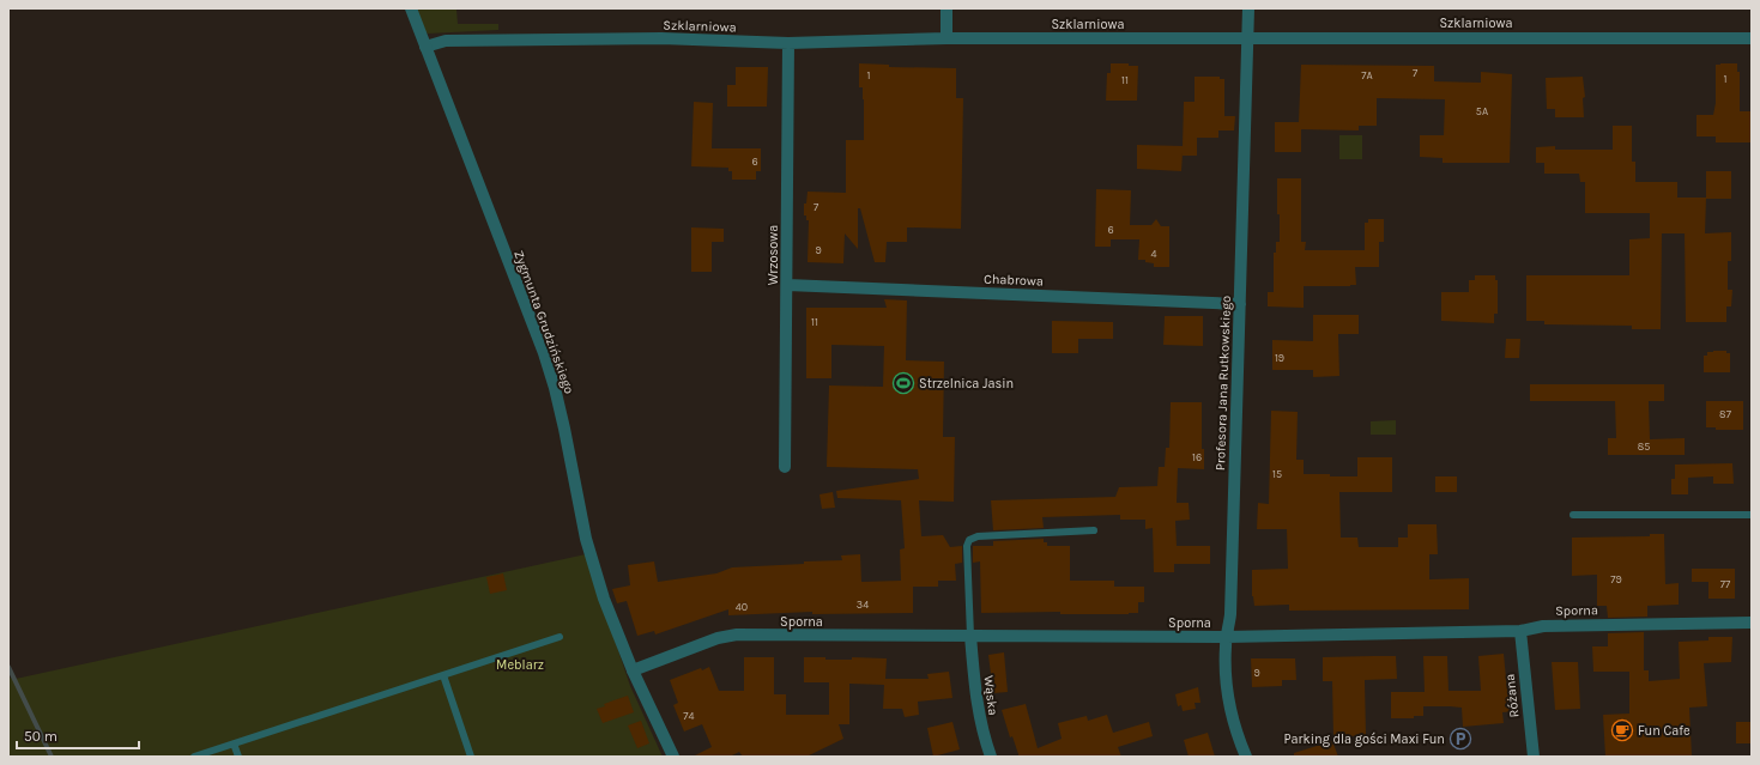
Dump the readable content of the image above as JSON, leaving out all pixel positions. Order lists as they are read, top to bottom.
{
  "streets": {
    "street": [
      "Szklarniowa",
      "Wrzosowa",
      "Chabrowa",
      "Zygmunta Grudzińskiego",
      "Profesora Jana Rutkowskiego",
      "Sporna",
      "Wąska",
      "Różana"
    ]
  },
  "crossings": [
    ["Szklarniowa", "Wrzosowa"],
    ["Szklarniowa", "Zygmunta Grudzińskiego"],
    ["Szklarniowa", "Profesora Jana Rutkowskiego"],
    ["Wrzosowa", "Chabrowa"],
    ["Chabrowa", "Profesora Jana Rutkowskiego"],
    ["Zygmunta Grudzińskiego", "Sporna"],
    ["Profesora Jana Rutkowskiego", "Sporna"],
    ["Sporna", "Wąska"],
    ["Sporna", "Różana"]
  ],
  "parks": ["Meblarz"],
  "places": {
    "sports": ["Strzelnica Jasin"],
    "cafe": ["Fun Cafe"],
    "parking": ["Parking dla gości Maxi Fun"]
  },
  "house_numbers": [
    "7",
    "1",
    "7A",
    "1",
    "11",
    "5A",
    "6",
    "7",
    "6",
    "9",
    "4",
    "11",
    "19",
    "87",
    "85",
    "16",
    "15",
    "79",
    "77",
    "34",
    "40",
    "9",
    "74"
  ],
  "scale_bar": "50 m"
}
